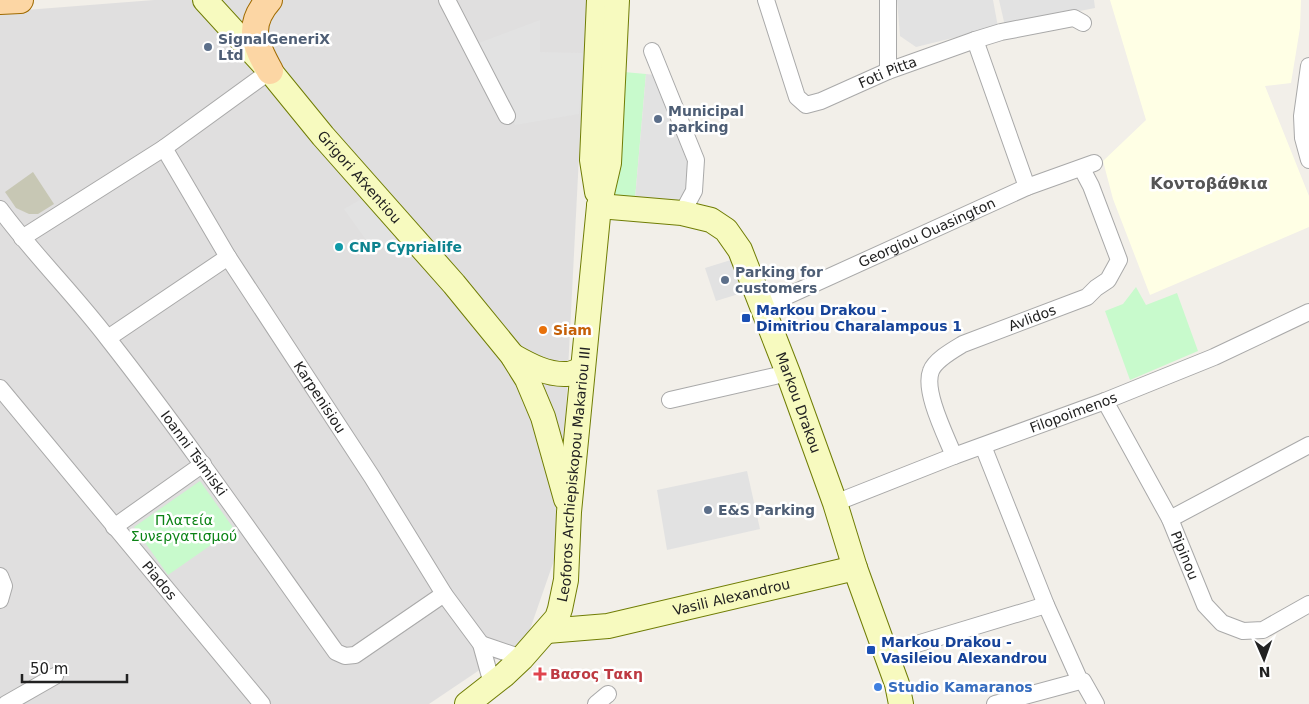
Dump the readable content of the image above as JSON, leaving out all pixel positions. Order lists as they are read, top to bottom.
{
  "streets": {
    "street": [
      "Foti Pitta",
      "Grigori Afxentiou",
      "Georgiou Ouasington",
      "Avlidos",
      "Karpenisiou",
      "Markou Drakou",
      "Filopoimenos",
      "Ioanni Tsimiski",
      "Leoforos Archiepiskopou Makariou III",
      "Pipinou",
      "Piados",
      "Vasili Alexandrou"
    ]
  },
  "crossings": [
    ["Grigori Afxentiou", "Leoforos Archiepiskopou Makariou III"],
    ["Georgiou Ouasington", "Avlidos"],
    ["Georgiou Ouasington", "Markou Drakou"],
    ["Avlidos", "Filopoimenos"],
    ["Karpenisiou", "Ioanni Tsimiski"],
    ["Karpenisiou", "Leoforos Archiepiskopou Makariou III"],
    ["Markou Drakou", "Filopoimenos"],
    ["Markou Drakou", "Leoforos Archiepiskopou Makariou III"],
    ["Markou Drakou", "Vasili Alexandrou"],
    ["Filopoimenos", "Pipinou"],
    ["Leoforos Archiepiskopou Makariou III", "Vasili Alexandrou"]
  ],
  "districts": ["Κοντοβάθκια"],
  "parks": ["Πλατεία Συνεργατισμού"],
  "places": {
    "other": [
      "SignalGeneriX Ltd",
      "Municipal parking",
      "CNP Cyprialife",
      "Parking for customers",
      "Siam",
      "E&S Parking",
      "Studio Kamaranos"
    ],
    "transit": ["Markou Drakou - Dimitriou Charalampous 1", "Markou Drakou - Vasileiou Alexandrou"],
    "health": ["Βασος Τακη"]
  },
  "scale_bar": "50 m",
  "north": "bottom"
}
